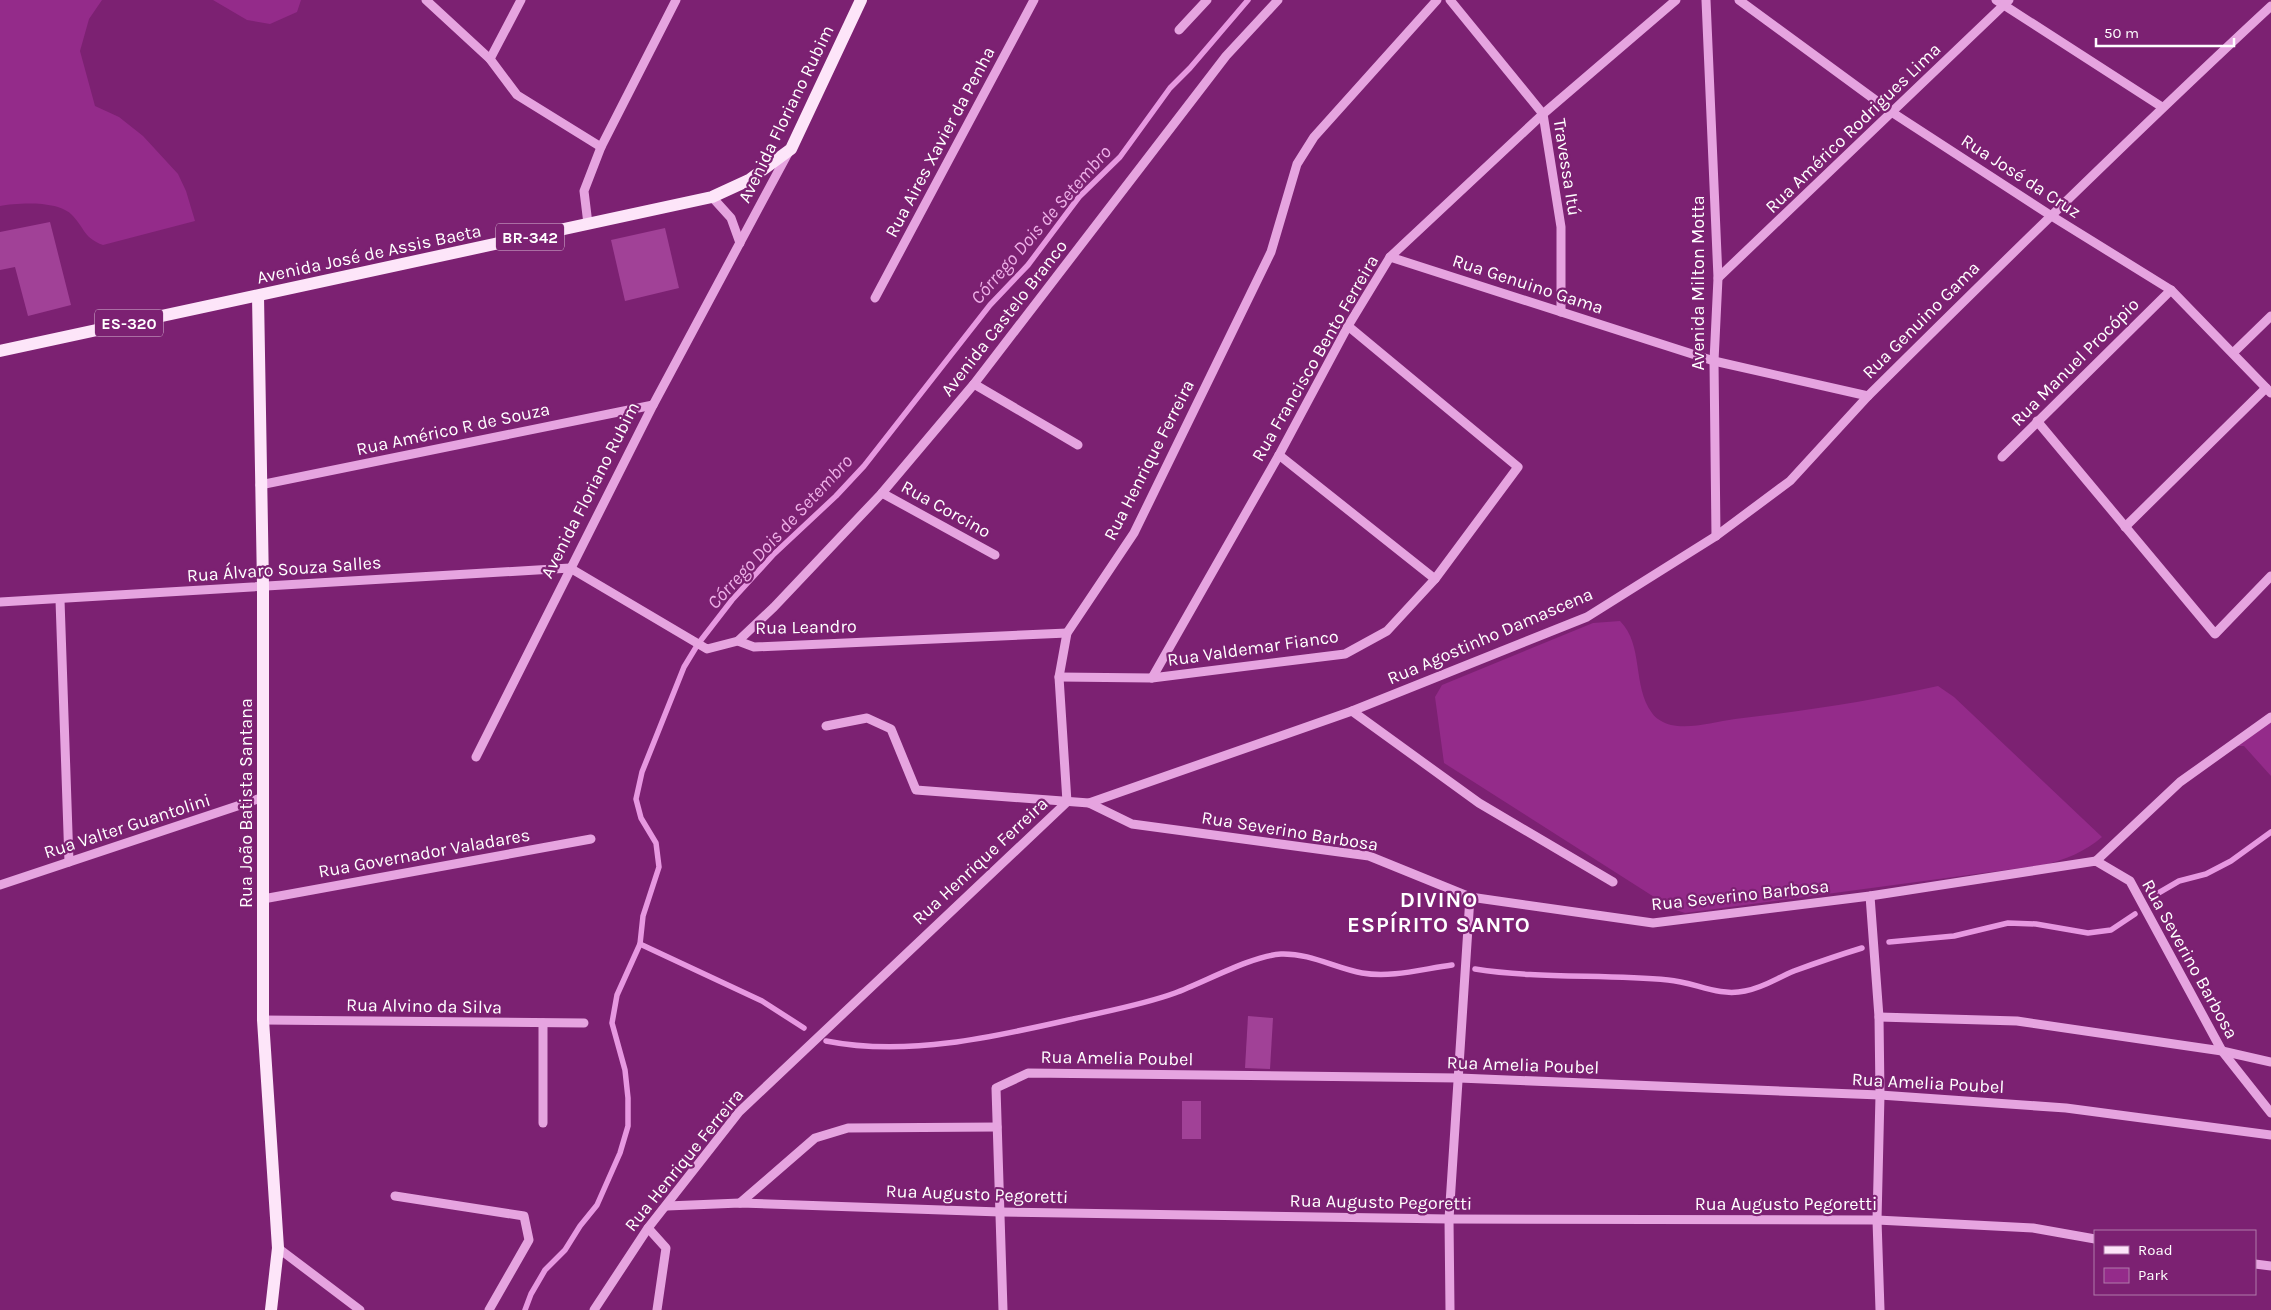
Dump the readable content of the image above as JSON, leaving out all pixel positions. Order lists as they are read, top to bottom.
{
  "streets": {
    "main road": [
      "Avenida Floriano Rubim",
      "BR-342",
      "Avenida José de Assis Baeta",
      "ES-320",
      "Rua João Batista Santana"
    ],
    "street": [
      "Rua Américo Rodrigues Lima",
      "Rua Aires Xavier da Penha",
      "Travessa Itú",
      "Rua José da Cruz",
      "Avenida Milton Motta",
      "Rua Genuino Gama",
      "Avenida Castelo Branco",
      "Rua Francisco Bento Ferreira",
      "Rua Manuel Procópio",
      "Rua Américo R de Souza",
      "Rua Henrique Ferreira",
      "Rua Corcino",
      "Rua Álvaro Souza Salles",
      "Rua Leandro",
      "Rua Agostinho Damascena",
      "Rua Valdemar Fianco",
      "Rua Valter Guantolini",
      "Rua Severino Barbosa",
      "Rua Governador Valadares",
      "Rua Alvino da Silva",
      "Rua Amelia Poubel",
      "Rua Augusto Pegoretti"
    ]
  },
  "crossings": [
    ["Avenida Floriano Rubim", "Avenida José de Assis Baeta"],
    ["Avenida Floriano Rubim", "Rua Américo R de Souza"],
    ["Avenida Floriano Rubim", "Rua Álvaro Souza Salles"],
    ["Avenida Floriano Rubim", "Rua Leandro"],
    ["Rua Américo Rodrigues Lima", "Rua José da Cruz"],
    ["Rua Américo Rodrigues Lima", "Avenida Milton Motta"],
    ["Travessa Itú", "Rua Genuino Gama"],
    ["Travessa Itú", "Rua Francisco Bento Ferreira"],
    ["Rua José da Cruz", "Rua Genuino Gama"],
    ["Rua José da Cruz", "Rua Manuel Procópio"],
    ["Avenida José de Assis Baeta", "Rua João Batista Santana"],
    ["Avenida Milton Motta", "Rua Genuino Gama"],
    ["Avenida Milton Motta", "Rua Agostinho Damascena"],
    ["Rua Genuino Gama", "Rua Francisco Bento Ferreira"],
    ["Rua Genuino Gama", "Rua Agostinho Damascena"],
    ["Avenida Castelo Branco", "Rua Corcino"],
    ["Avenida Castelo Branco", "Rua Leandro"],
    ["Rua Francisco Bento Ferreira", "Rua Valdemar Fianco"],
    ["Rua Américo R de Souza", "Rua João Batista Santana"],
    ["Rua Henrique Ferreira", "Rua Leandro"],
    ["Rua Henrique Ferreira", "Rua Agostinho Damascena"],
    ["Rua Henrique Ferreira", "Rua Valdemar Fianco"],
    ["Rua Henrique Ferreira", "Rua Augusto Pegoretti"],
    ["Rua Álvaro Souza Salles", "Rua Leandro"],
    ["Rua Álvaro Souza Salles", "Rua João Batista Santana"],
    ["Rua Agostinho Damascena", "Rua Severino Barbosa"],
    ["Rua João Batista Santana", "Rua Valter Guantolini"],
    ["Rua João Batista Santana", "Rua Governador Valadares"],
    ["Rua João Batista Santana", "Rua Alvino da Silva"],
    ["Rua Amelia Poubel", "Rua Augusto Pegoretti"]
  ],
  "districts": ["DIVINO ESPÍRITO SANTO"],
  "water": ["Córrego Dois de Setembro"],
  "legend": ["Road", "Park"],
  "scale_bar": "50 m"
}
